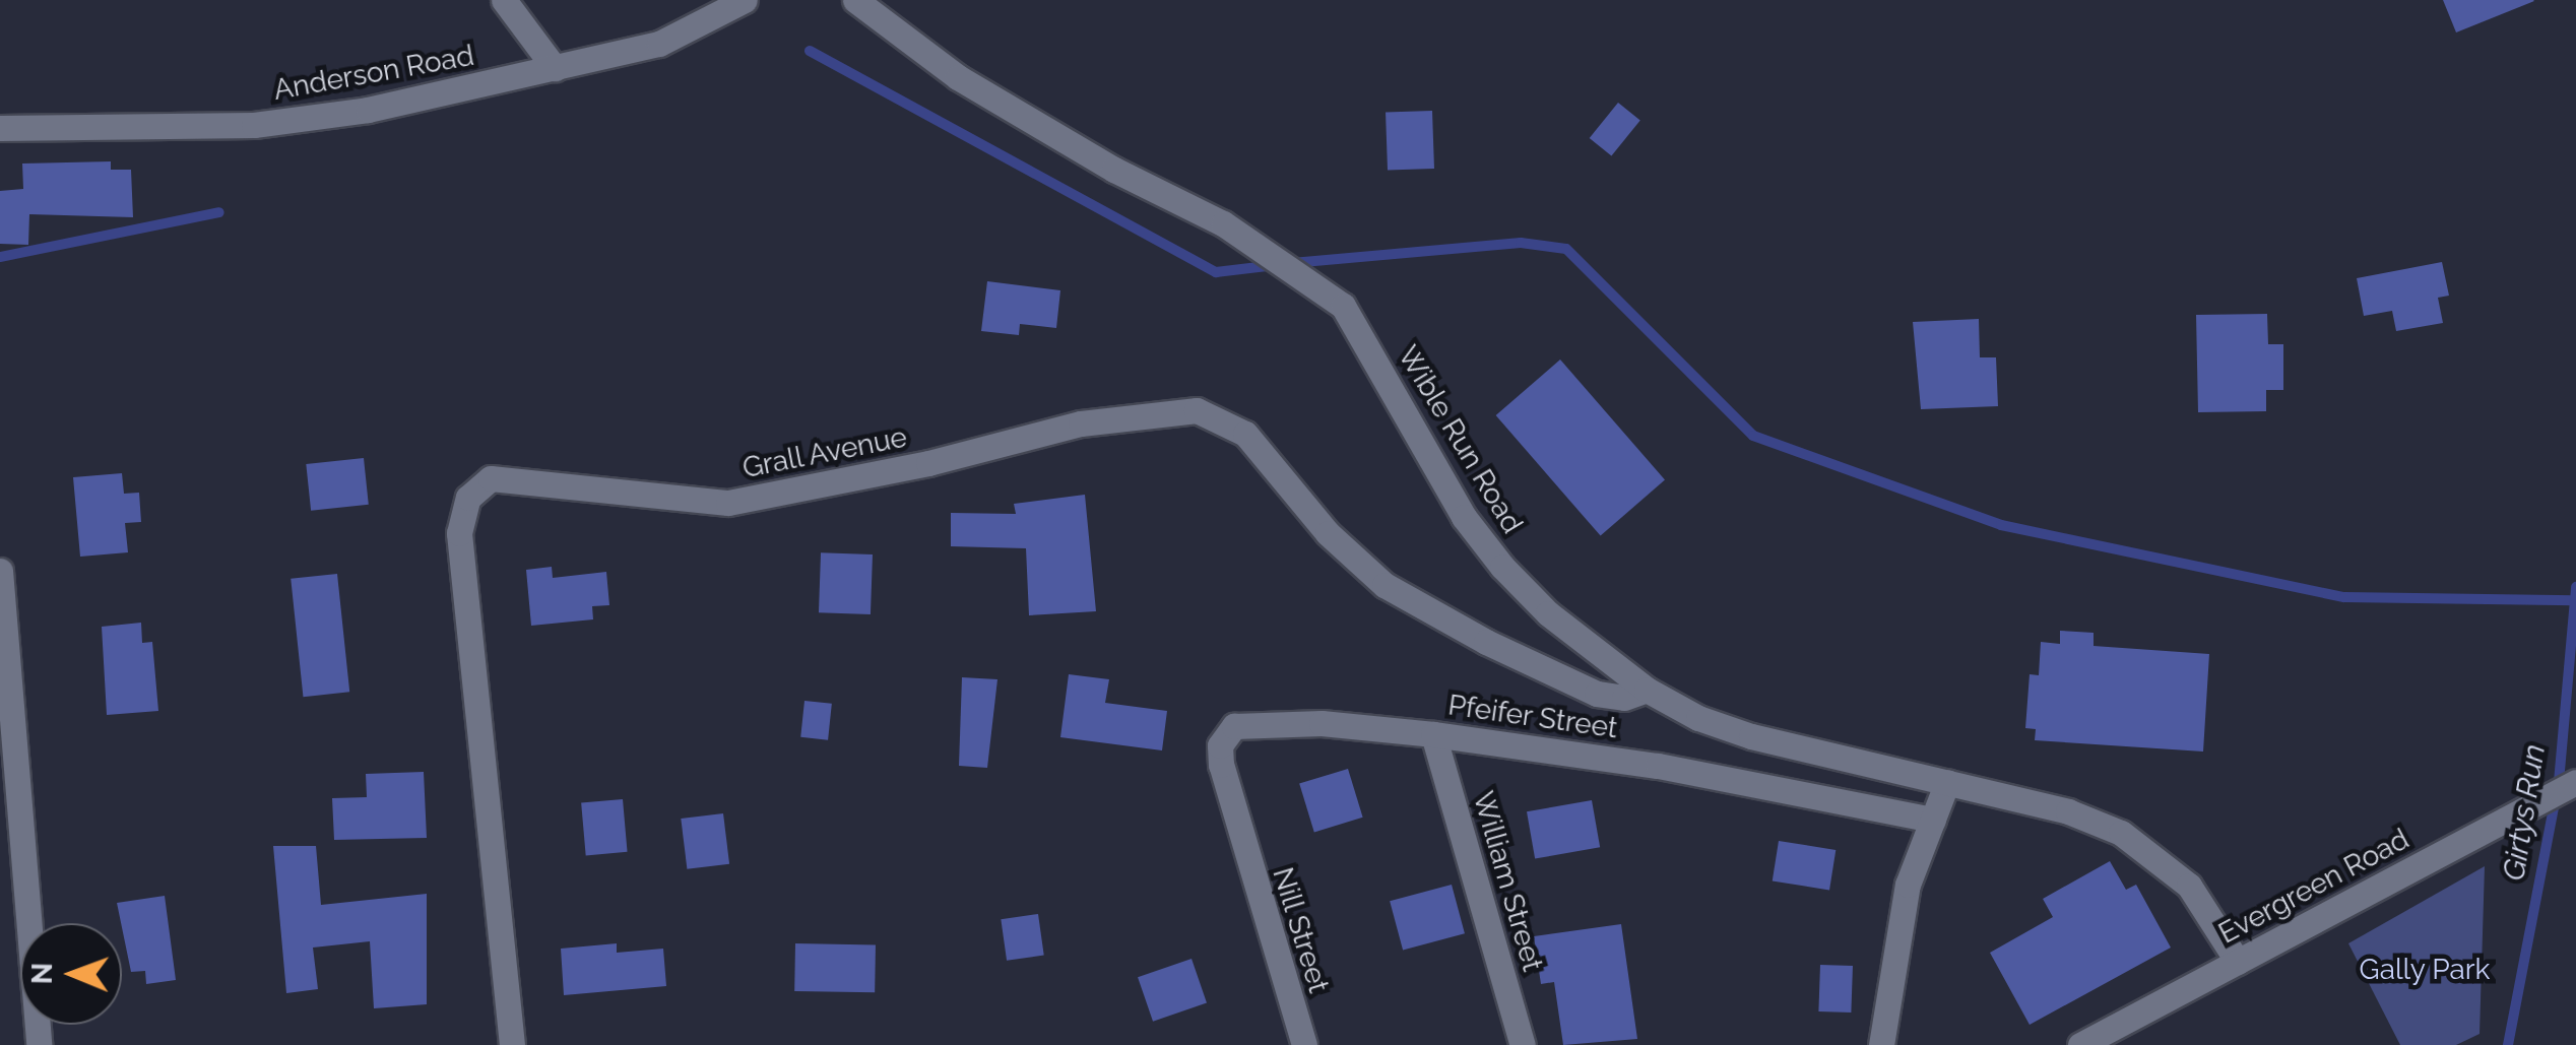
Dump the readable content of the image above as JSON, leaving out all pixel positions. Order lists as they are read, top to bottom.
{
  "streets": {
    "street": [
      "Anderson Road",
      "Wible Run Road",
      "Grall Avenue",
      "Pfeifer Street",
      "William Street",
      "Evergreen Road",
      "Nill Street"
    ]
  },
  "crossings": [
    ["Wible Run Road", "Grall Avenue"],
    ["Wible Run Road", "Evergreen Road"],
    ["Pfeifer Street", "William Street"],
    ["Pfeifer Street", "Nill Street"]
  ],
  "water": ["Girtys Run"],
  "parks": ["Gally Park"],
  "north": "left"
}
